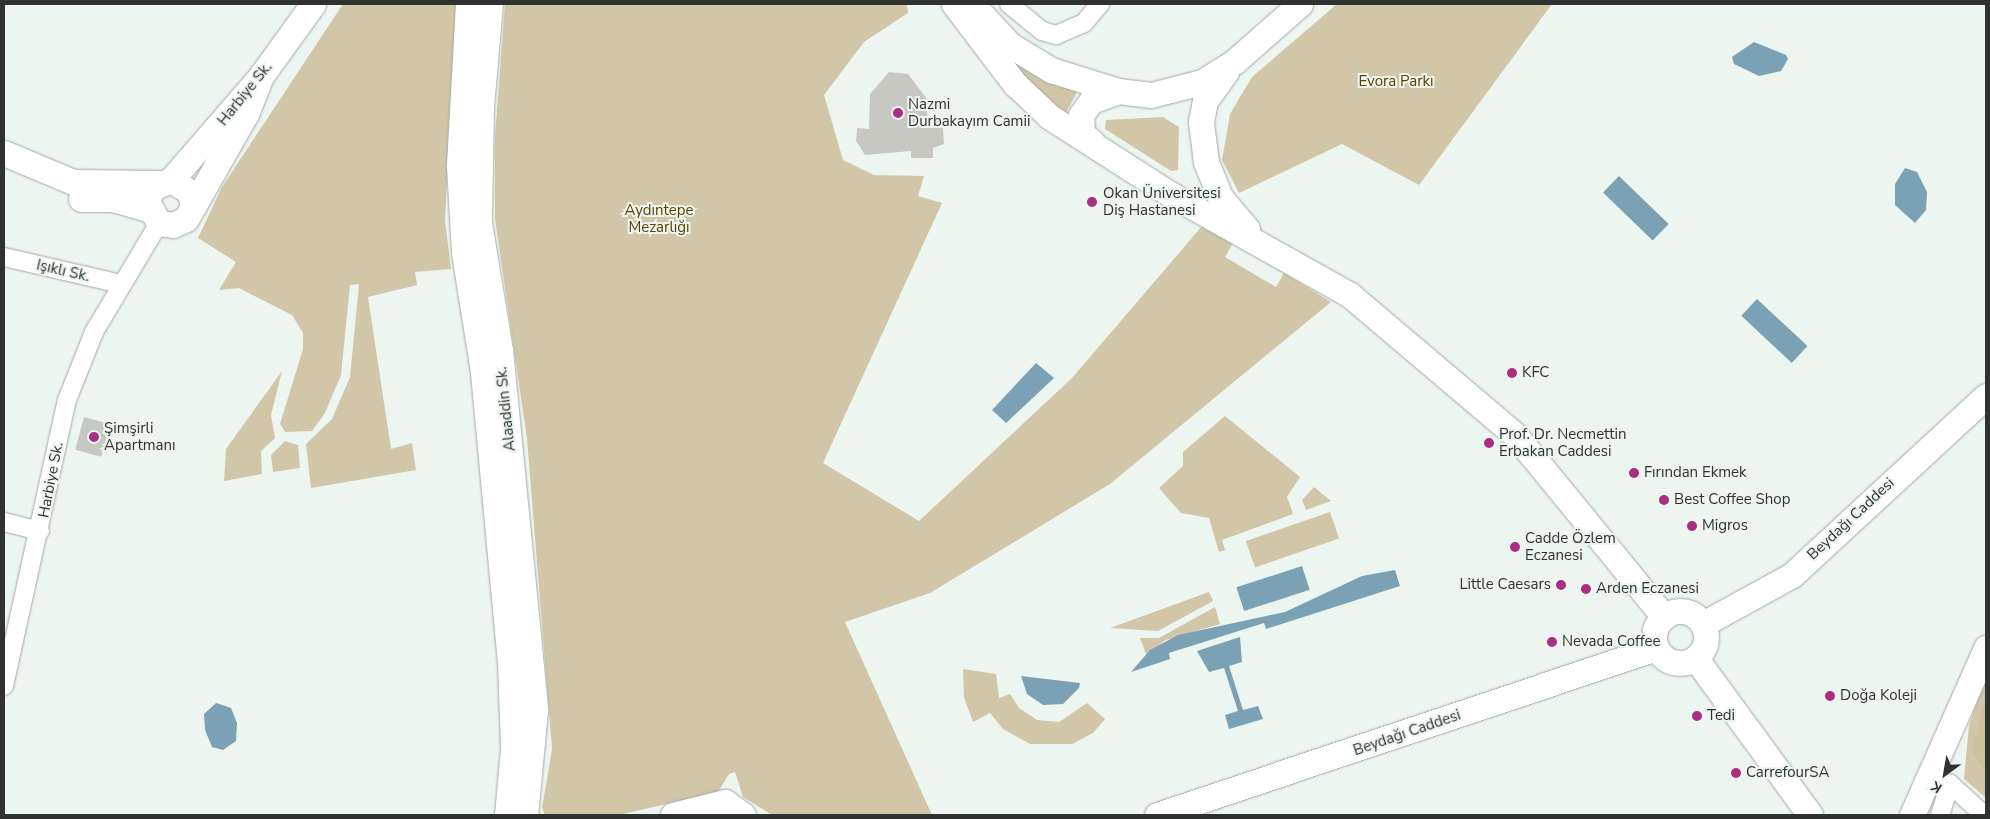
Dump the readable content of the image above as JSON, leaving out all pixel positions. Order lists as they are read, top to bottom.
{
  "streets": {
    "street": [
      "Harbiye Sk.",
      "Işıklı Sk.",
      "Alaaddin Sk.",
      "Beydağı Caddesi"
    ]
  },
  "crossings": [
    ["Harbiye Sk.", "Işıklı Sk."]
  ],
  "parks": ["Evora Parkı", "Aydıntepe Mezarlığı"],
  "places": [
    "Nazmi Durbakayım Camii",
    "Okan Üniversitesi Diş Hastanesi",
    "KFC",
    "Şimşirli Apartmanı",
    "Prof. Dr. Necmettin Erbakan Caddesi",
    "Fırından Ekmek",
    "Best Coffee Shop",
    "Migros",
    "Cadde Özlem Eczanesi",
    "Little Caesars",
    "Arden Eczanesi",
    "Nevada Coffee",
    "Doğa Koleji",
    "Tedi",
    "CarrefourSA"
  ],
  "north": "bottom left"
}
